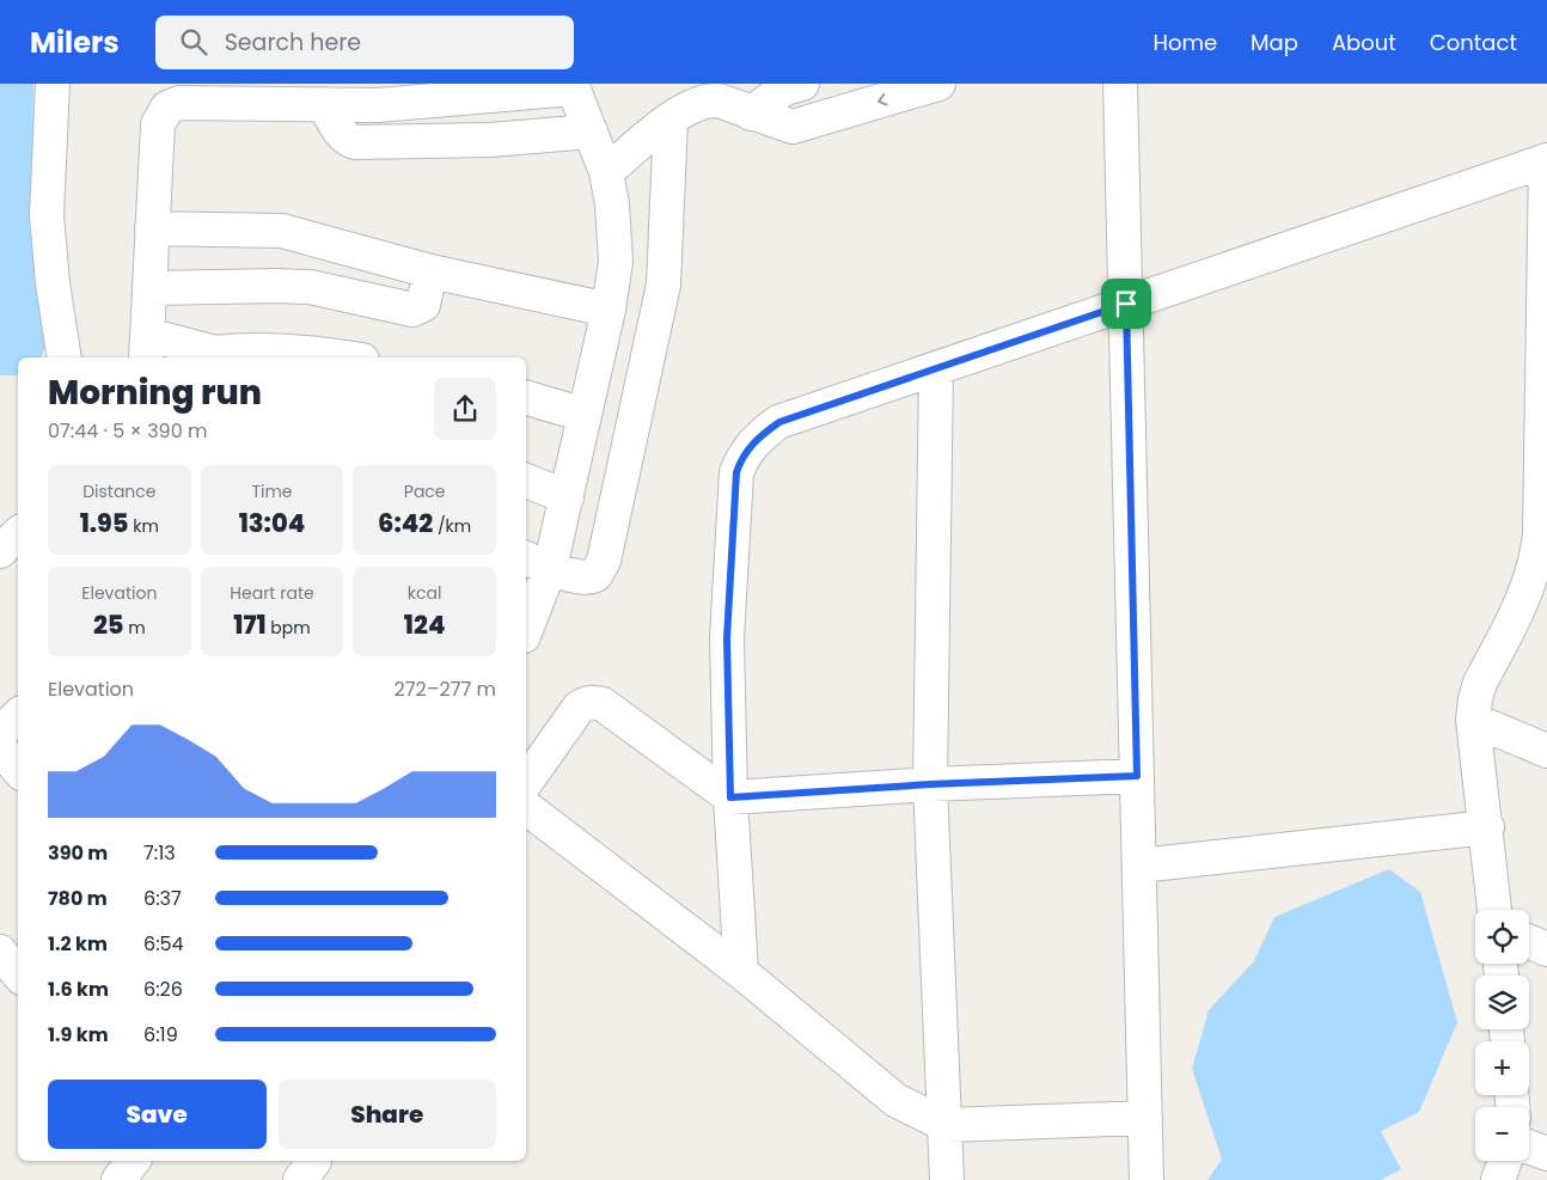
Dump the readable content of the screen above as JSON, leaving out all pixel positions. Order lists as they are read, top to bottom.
{
  "page": {
    "header": "Milers",
    "search": "Search here",
    "nav": [
      "Home",
      "Map",
      "About",
      "Contact"
    ],
    "heading": ["Morning run", "07:44 · 5 × 390 m"],
    "stats": [
      ["Distance", "1.95 km"],
      ["Time", "13:04"],
      ["Pace", "6:42 /km"],
      ["Elevation", "25 m"],
      ["Heart rate", "171 bpm"],
      ["kcal", "124"]
    ],
    "chart": ["Elevation", "272–277 m"],
    "list": [
      {
        "name": "390 m",
        "note": "7:13"
      },
      {
        "name": "780 m",
        "note": "6:37"
      },
      {
        "name": "1.2 km",
        "note": "6:54"
      },
      {
        "name": "1.6 km",
        "note": "6:26"
      },
      {
        "name": "1.9 km",
        "note": "6:19"
      }
    ],
    "map_buttons": ["+", "−"],
    "buttons": ["Save", "Share"]
  }
}
